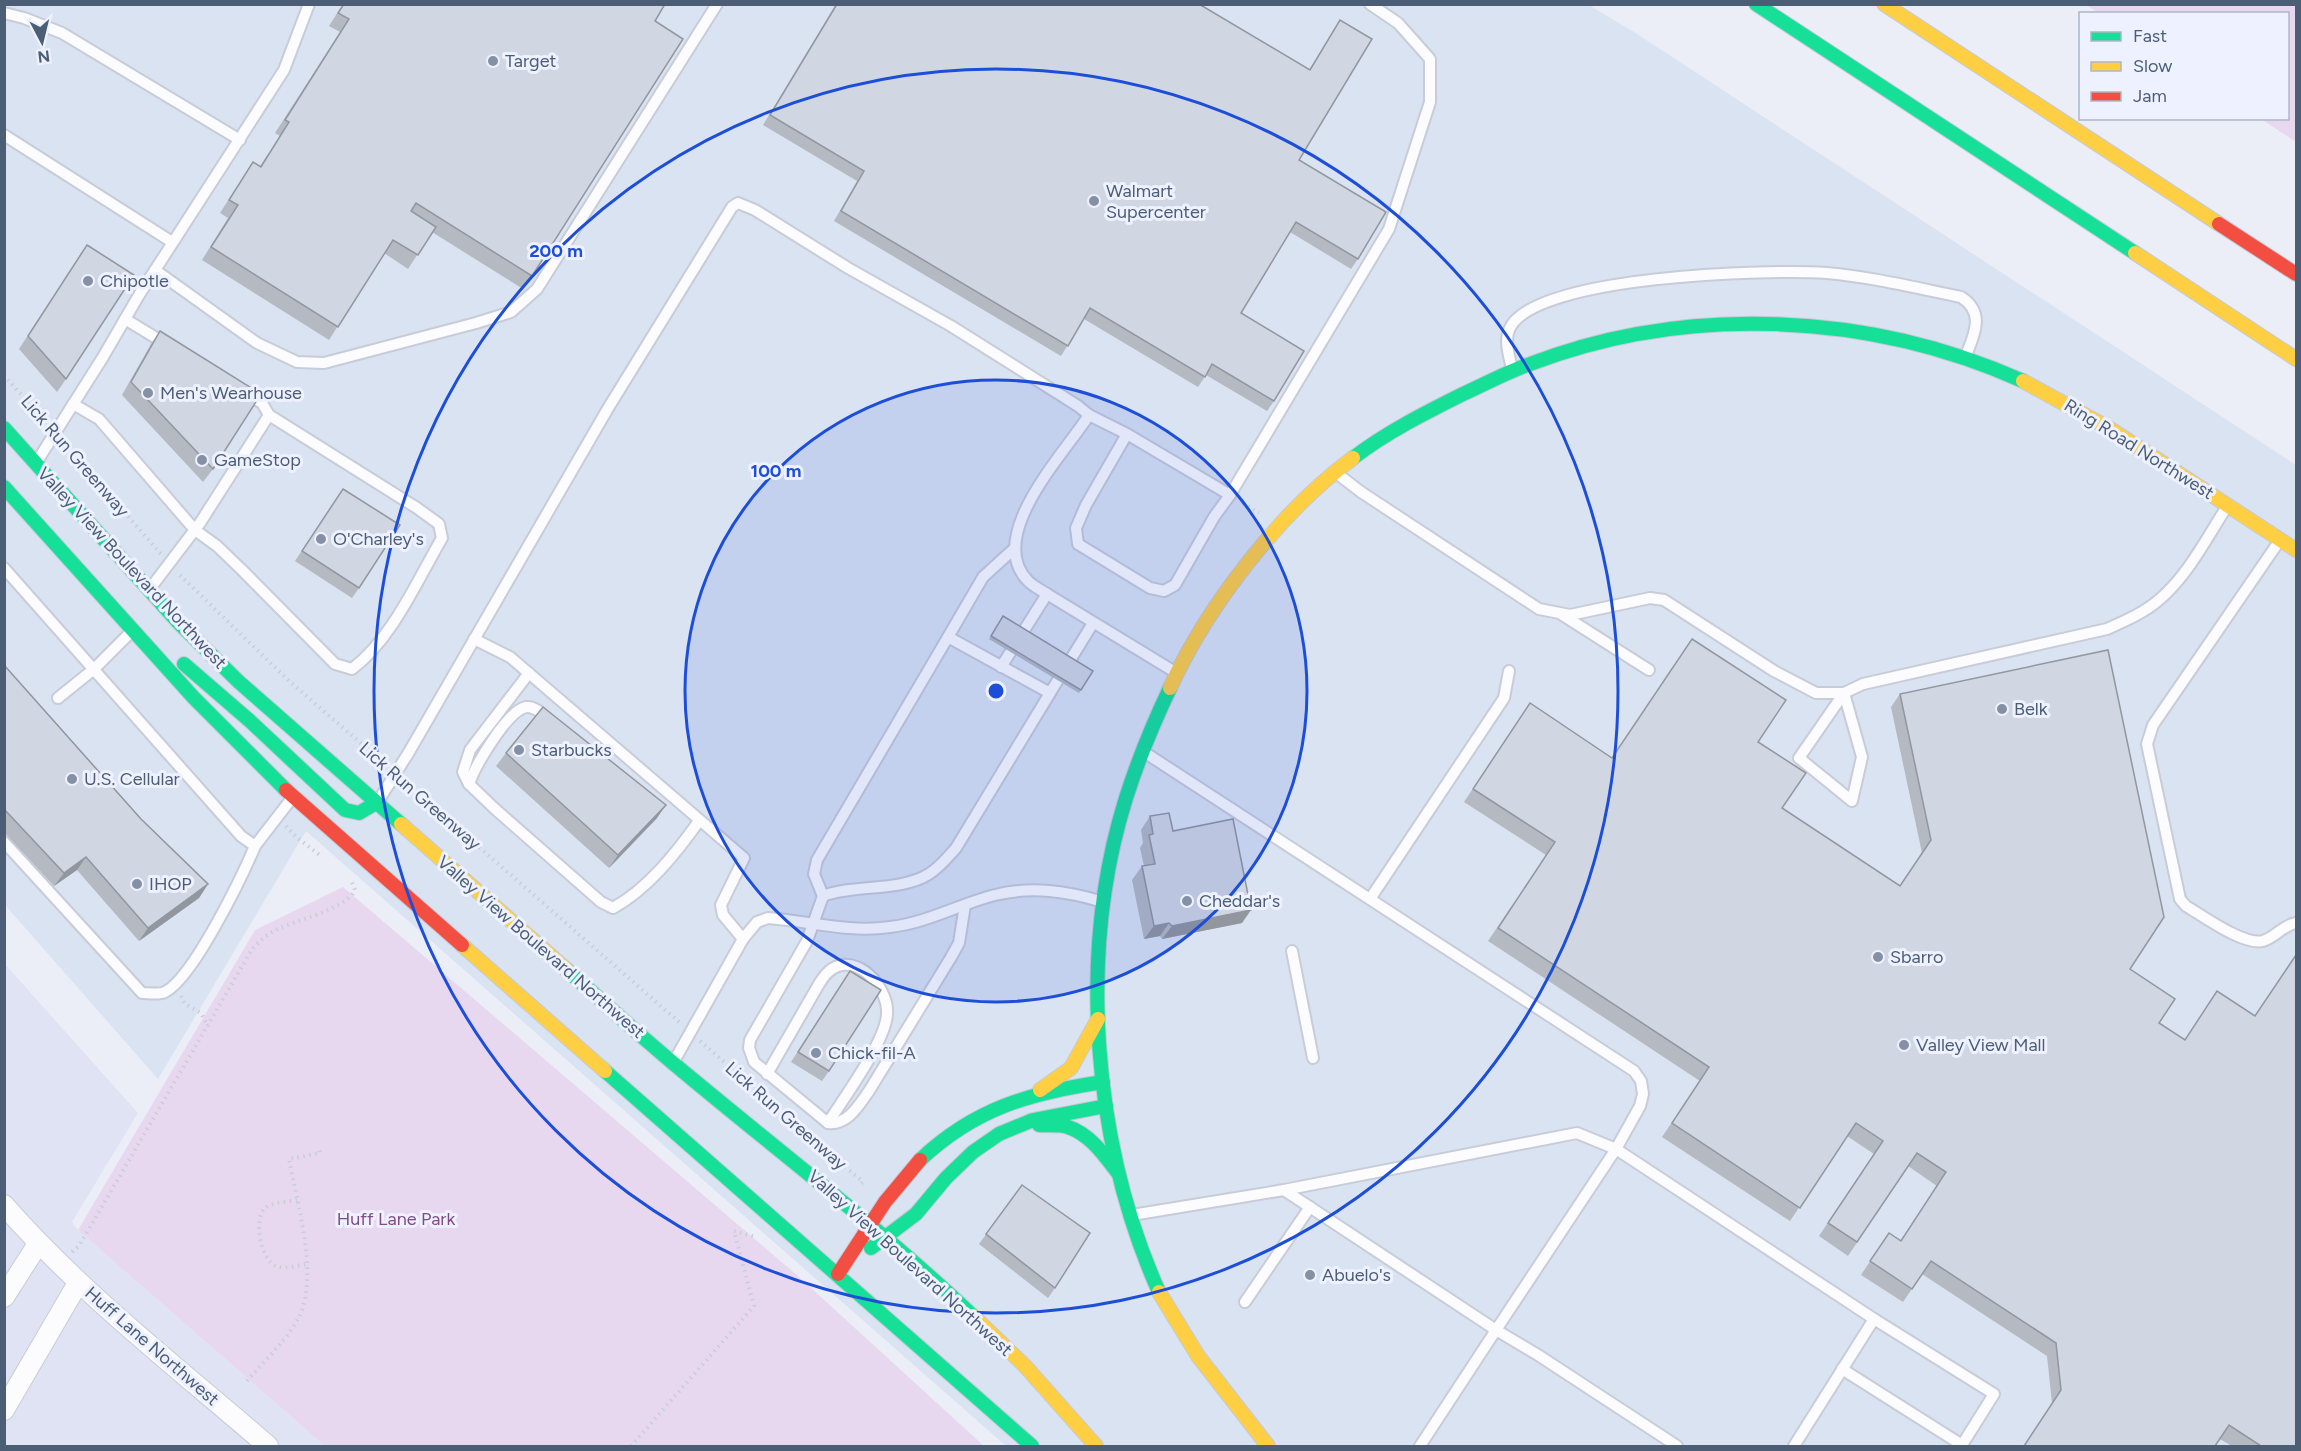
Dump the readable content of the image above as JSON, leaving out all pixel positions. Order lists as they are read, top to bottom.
{
  "streets": {
    "main road": ["Ring Road Northwest", "Valley View Boulevard Northwest"],
    "street": ["Huff Lane Northwest"],
    "path": ["Lick Run Greenway"]
  },
  "parks": ["Huff Lane Park"],
  "places": [
    "Target",
    "Walmart Supercenter",
    "Chipotle",
    "Men's Wearhouse",
    "GameStop",
    "O'Charley's",
    "Belk",
    "Starbucks",
    "U.S. Cellular",
    "IHOP",
    "Cheddar's",
    "Sbarro",
    "Valley View Mall",
    "Chick-fil-A",
    "Abuelo's"
  ],
  "legend": ["Fast", "Slow", "Jam"],
  "north": "bottom",
  "rings": ["200 m", "100 m"]
}
